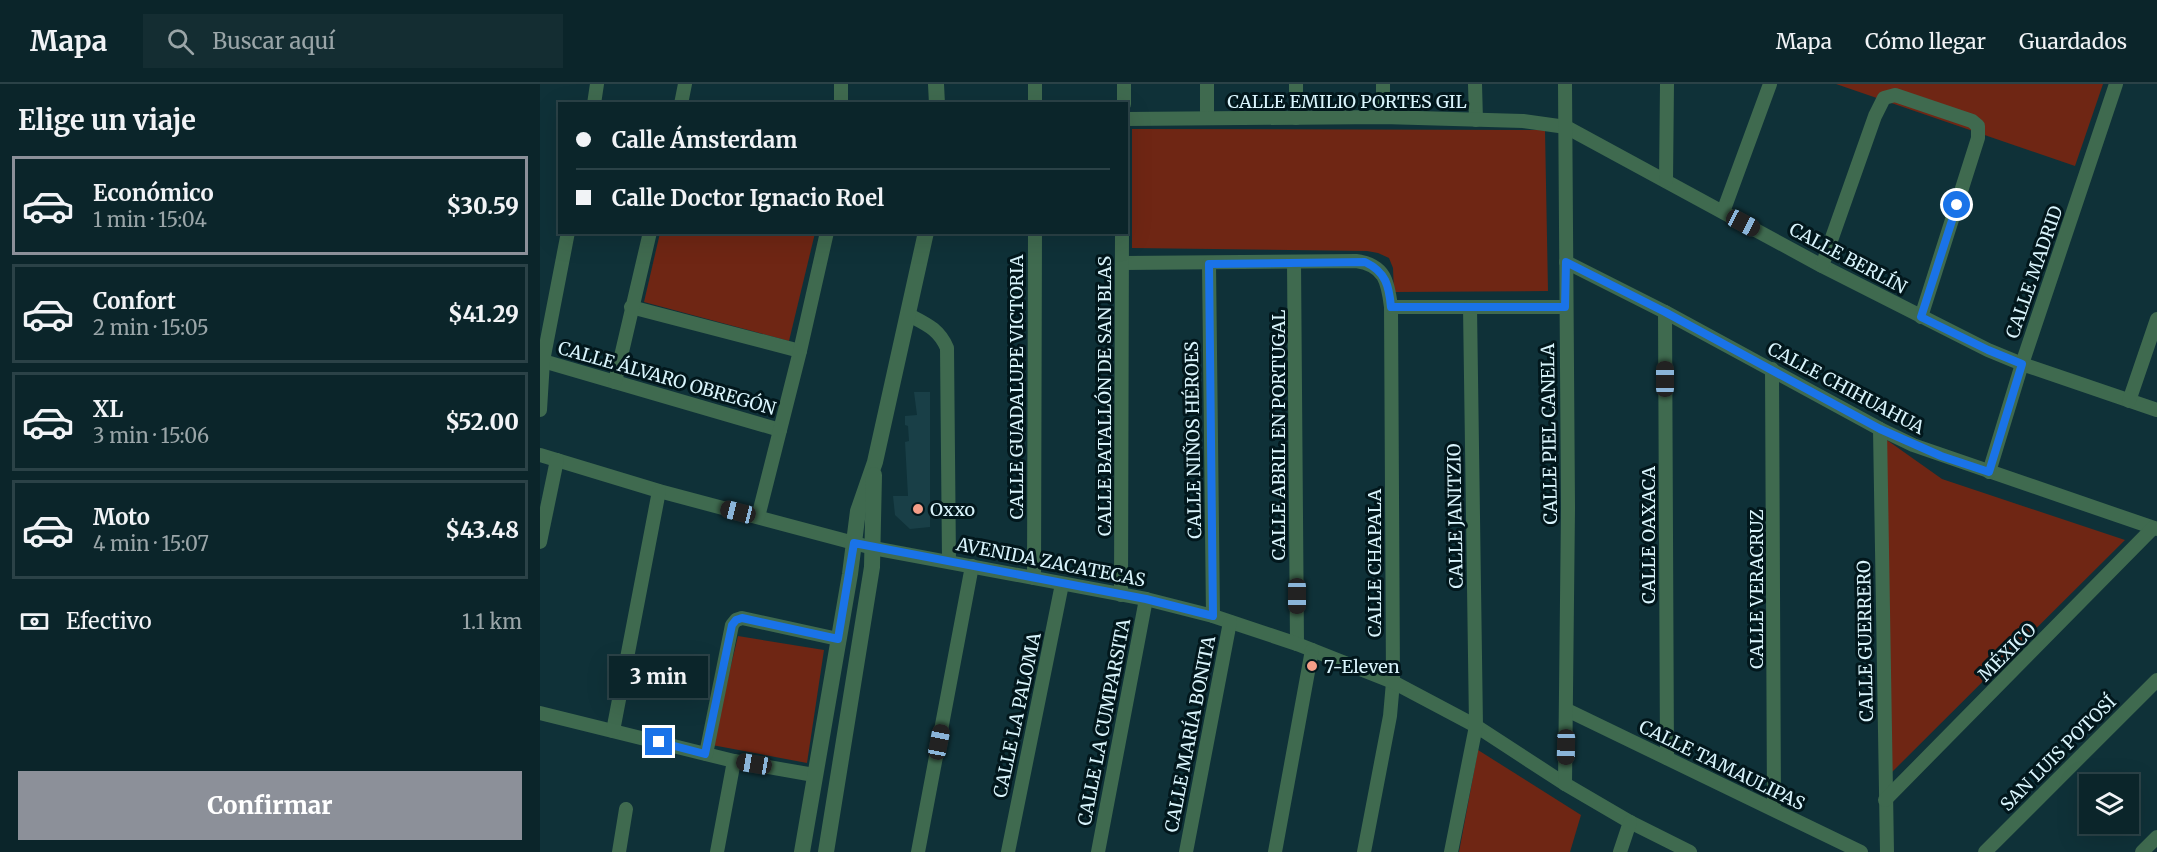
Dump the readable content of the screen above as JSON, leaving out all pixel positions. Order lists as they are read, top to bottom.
{
  "streets": {
    "street": [
      "CALLE EMILIO PORTES GIL",
      "CALLE BERLÍN",
      "CALLE MADRID",
      "CALLE ÁLVARO OBREGÓN",
      "CALLE GUADALUPE VICTORIA",
      "CALLE CHIHUAHUA",
      "CALLE BATALLÓN DE SAN BLAS",
      "CALLE PIEL CANELA",
      "CALLE ABRIL EN PORTUGAL",
      "CALLE NIÑOS HÉROES",
      "CALLE JANITZIO",
      "CALLE OAXACA",
      "AVENIDA ZACATECAS",
      "CALLE CHAPALA",
      "CALLE VERACRUZ",
      "CALLE GUERRERO",
      "MÉXICO",
      "CALLE LA PALOMA",
      "CALLE LA CUMPARSITA",
      "CALLE MARÍA BONITA",
      "SAN LUIS POTOSÍ",
      "CALLE TAMAULIPAS"
    ]
  },
  "crossings": [
    ["CALLE EMILIO PORTES GIL", "CALLE BERLÍN"],
    ["CALLE EMILIO PORTES GIL", "CALLE PIEL CANELA"],
    ["CALLE BERLÍN", "CALLE MADRID"],
    ["CALLE BERLÍN", "CALLE PIEL CANELA"],
    ["CALLE MADRID", "CALLE CHIHUAHUA"],
    ["CALLE GUADALUPE VICTORIA", "AVENIDA ZACATECAS"],
    ["CALLE CHIHUAHUA", "CALLE PIEL CANELA"],
    ["CALLE CHIHUAHUA", "CALLE OAXACA"],
    ["CALLE CHIHUAHUA", "CALLE VERACRUZ"],
    ["CALLE CHIHUAHUA", "CALLE GUERRERO"],
    ["CALLE CHIHUAHUA", "MÉXICO"],
    ["CALLE BATALLÓN DE SAN BLAS", "AVENIDA ZACATECAS"],
    ["CALLE PIEL CANELA", "AVENIDA ZACATECAS"],
    ["CALLE PIEL CANELA", "CALLE TAMAULIPAS"],
    ["CALLE ABRIL EN PORTUGAL", "AVENIDA ZACATECAS"],
    ["CALLE ABRIL EN PORTUGAL", "CALLE CHAPALA"],
    ["CALLE NIÑOS HÉROES", "AVENIDA ZACATECAS"],
    ["CALLE JANITZIO", "AVENIDA ZACATECAS"],
    ["CALLE OAXACA", "CALLE TAMAULIPAS"],
    ["AVENIDA ZACATECAS", "CALLE CHAPALA"],
    ["AVENIDA ZACATECAS", "CALLE LA PALOMA"],
    ["AVENIDA ZACATECAS", "CALLE LA CUMPARSITA"],
    ["AVENIDA ZACATECAS", "CALLE MARÍA BONITA"],
    ["CALLE VERACRUZ", "CALLE TAMAULIPAS"],
    ["CALLE GUERRERO", "MÉXICO"]
  ],
  "places": ["Oxxo", "7-Eleven"],
  "page": {
    "header": "Mapa",
    "search": "Buscar aquí",
    "nav": ["Mapa", "Cómo llegar", "Guardados"],
    "heading": "Elige un viaje",
    "banner": ["Calle Ámsterdam", "Calle Doctor Ignacio Roel"],
    "list": [
      {
        "name": "Económico",
        "note": "1 min · 15:04",
        "value": "$30.59"
      },
      {
        "name": "Confort",
        "note": "2 min · 15:05",
        "value": "$41.29"
      },
      {
        "name": "XL",
        "note": "3 min · 15:06",
        "value": "$52.00"
      },
      {
        "name": "Moto",
        "note": "4 min · 15:07",
        "value": "$43.48"
      }
    ],
    "pay": ["Efectivo", "1.1 km"],
    "bubble": "3 min",
    "buttons": "Confirmar"
  }
}
